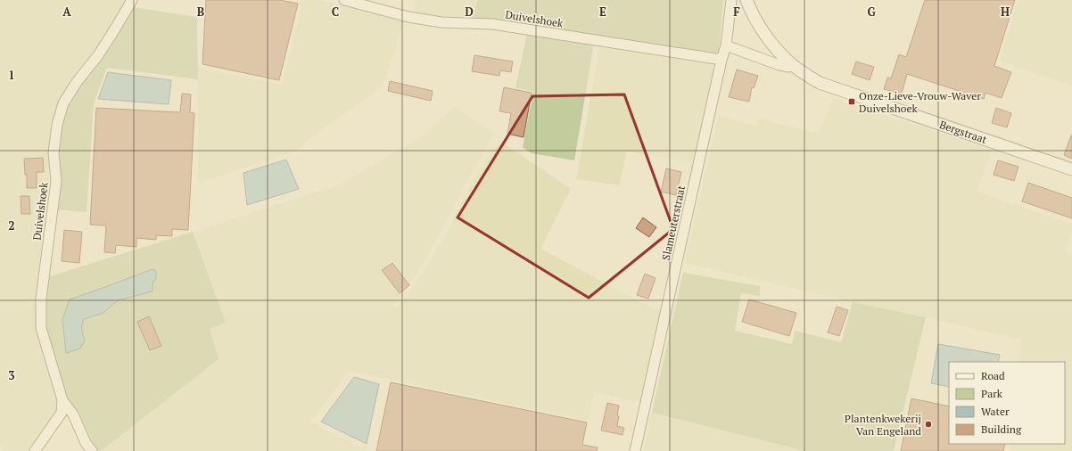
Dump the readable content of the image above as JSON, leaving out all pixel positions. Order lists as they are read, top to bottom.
{
  "streets": {
    "street": ["Duivelshoek", "Bergstraat", "Slameuterstraat"]
  },
  "crossings": [
    ["Duivelshoek", "Slameuterstraat"]
  ],
  "places": {
    "transit": ["Onze-Lieve-Vrouw-Waver Duivelshoek"],
    "other": ["Plantenkwekerij Van Engeland"]
  },
  "legend": [
    "Road",
    "Park",
    "Water",
    "Building"
  ],
  "grid": {
    "columns": [
      "A",
      "B",
      "C",
      "D",
      "E",
      "F",
      "G",
      "H"
    ],
    "rows": ["1", "2", "3"]
  }
}
